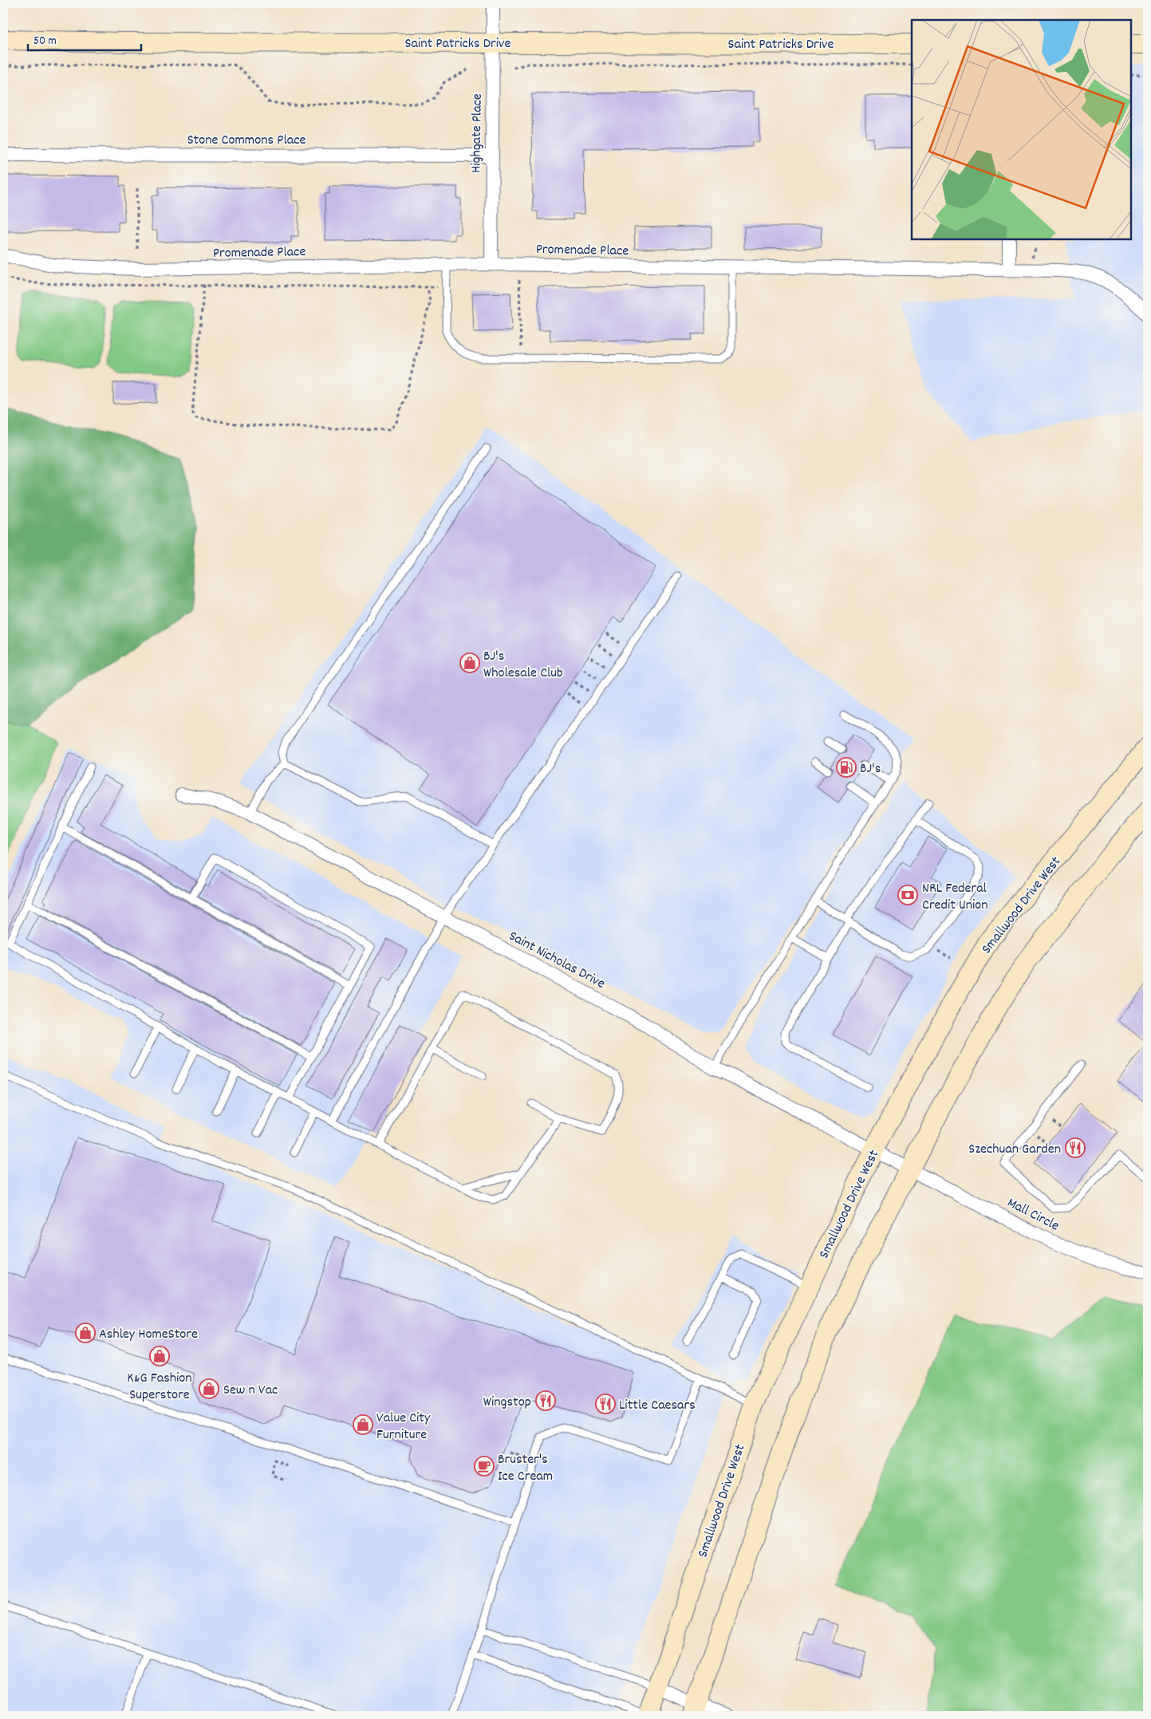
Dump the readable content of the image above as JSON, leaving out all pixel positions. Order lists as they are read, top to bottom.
{
  "streets": {
    "main road": ["Saint Patricks Drive", "Smallwood Drive West"],
    "street": [
      "Highgate Place",
      "Stone Commons Place",
      "Promenade Place",
      "Saint Nicholas Drive",
      "Mall Circle"
    ]
  },
  "crossings": [
    ["Saint Patricks Drive", "Highgate Place"],
    ["Highgate Place", "Stone Commons Place"],
    ["Highgate Place", "Promenade Place"],
    ["Smallwood Drive West", "Saint Nicholas Drive"],
    ["Saint Nicholas Drive", "Mall Circle"]
  ],
  "places": {
    "shop": [
      "BJ's Wholesale Club",
      "Ashley HomeStore",
      "K&G Fashion Superstore",
      "Sew n Vac",
      "Value City Furniture"
    ],
    "fuel station": ["BJ's"],
    "bank": ["NRL Federal Credit Union"],
    "restaurant": ["Szechuan Garden", "Wingstop", "Little Caesars"],
    "cafe": ["Bruster's Ice Cream"]
  },
  "scale_bar": "50 m"
}
